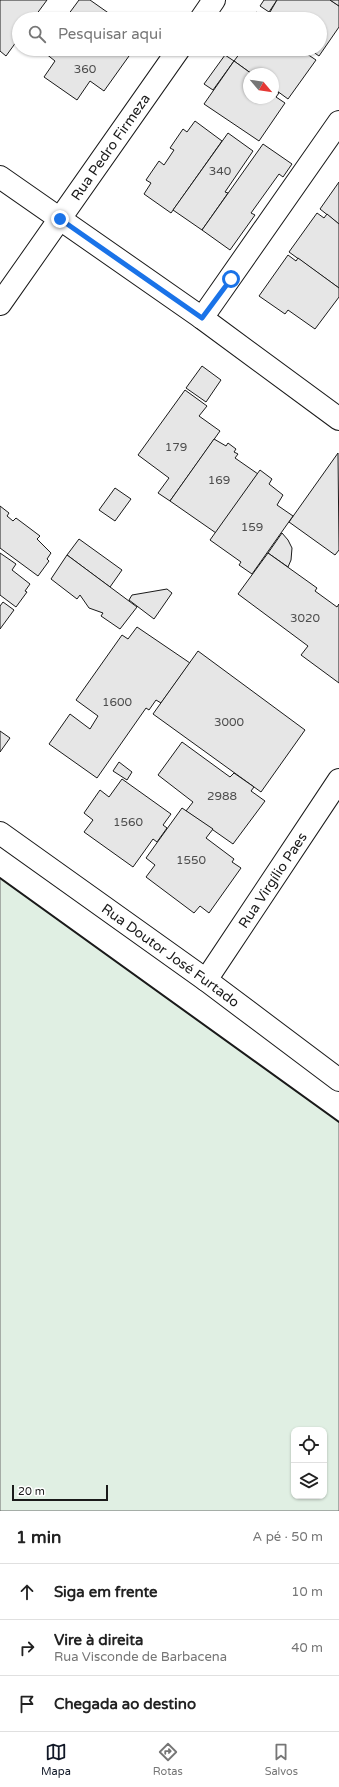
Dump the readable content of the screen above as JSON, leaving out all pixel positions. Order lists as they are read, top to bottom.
{
  "streets": {
    "street": ["Rua Pedro Firmeza", "Rua Virgílio Paes", "Rua Doutor José Furtado"]
  },
  "crossings": [
    ["Rua Virgílio Paes", "Rua Doutor José Furtado"]
  ],
  "house_numbers": [
    "360",
    "340",
    "179",
    "169",
    "159",
    "3020",
    "1600",
    "3000",
    "2988",
    "1560",
    "1550"
  ],
  "scale_bar": "20 m",
  "north": "bottom right",
  "page": {
    "search": "Pesquisar aqui",
    "scale": "20 m",
    "heading": ["1 min", "A pé · 50 m"],
    "list": [
      ["Siga em frente", "10 m"],
      ["Vire à direita", "Rua Visconde de Barbacena", "40 m"],
      "Chegada ao destino"
    ],
    "nav": ["Mapa", "Rotas", "Salvos"]
  }
}
